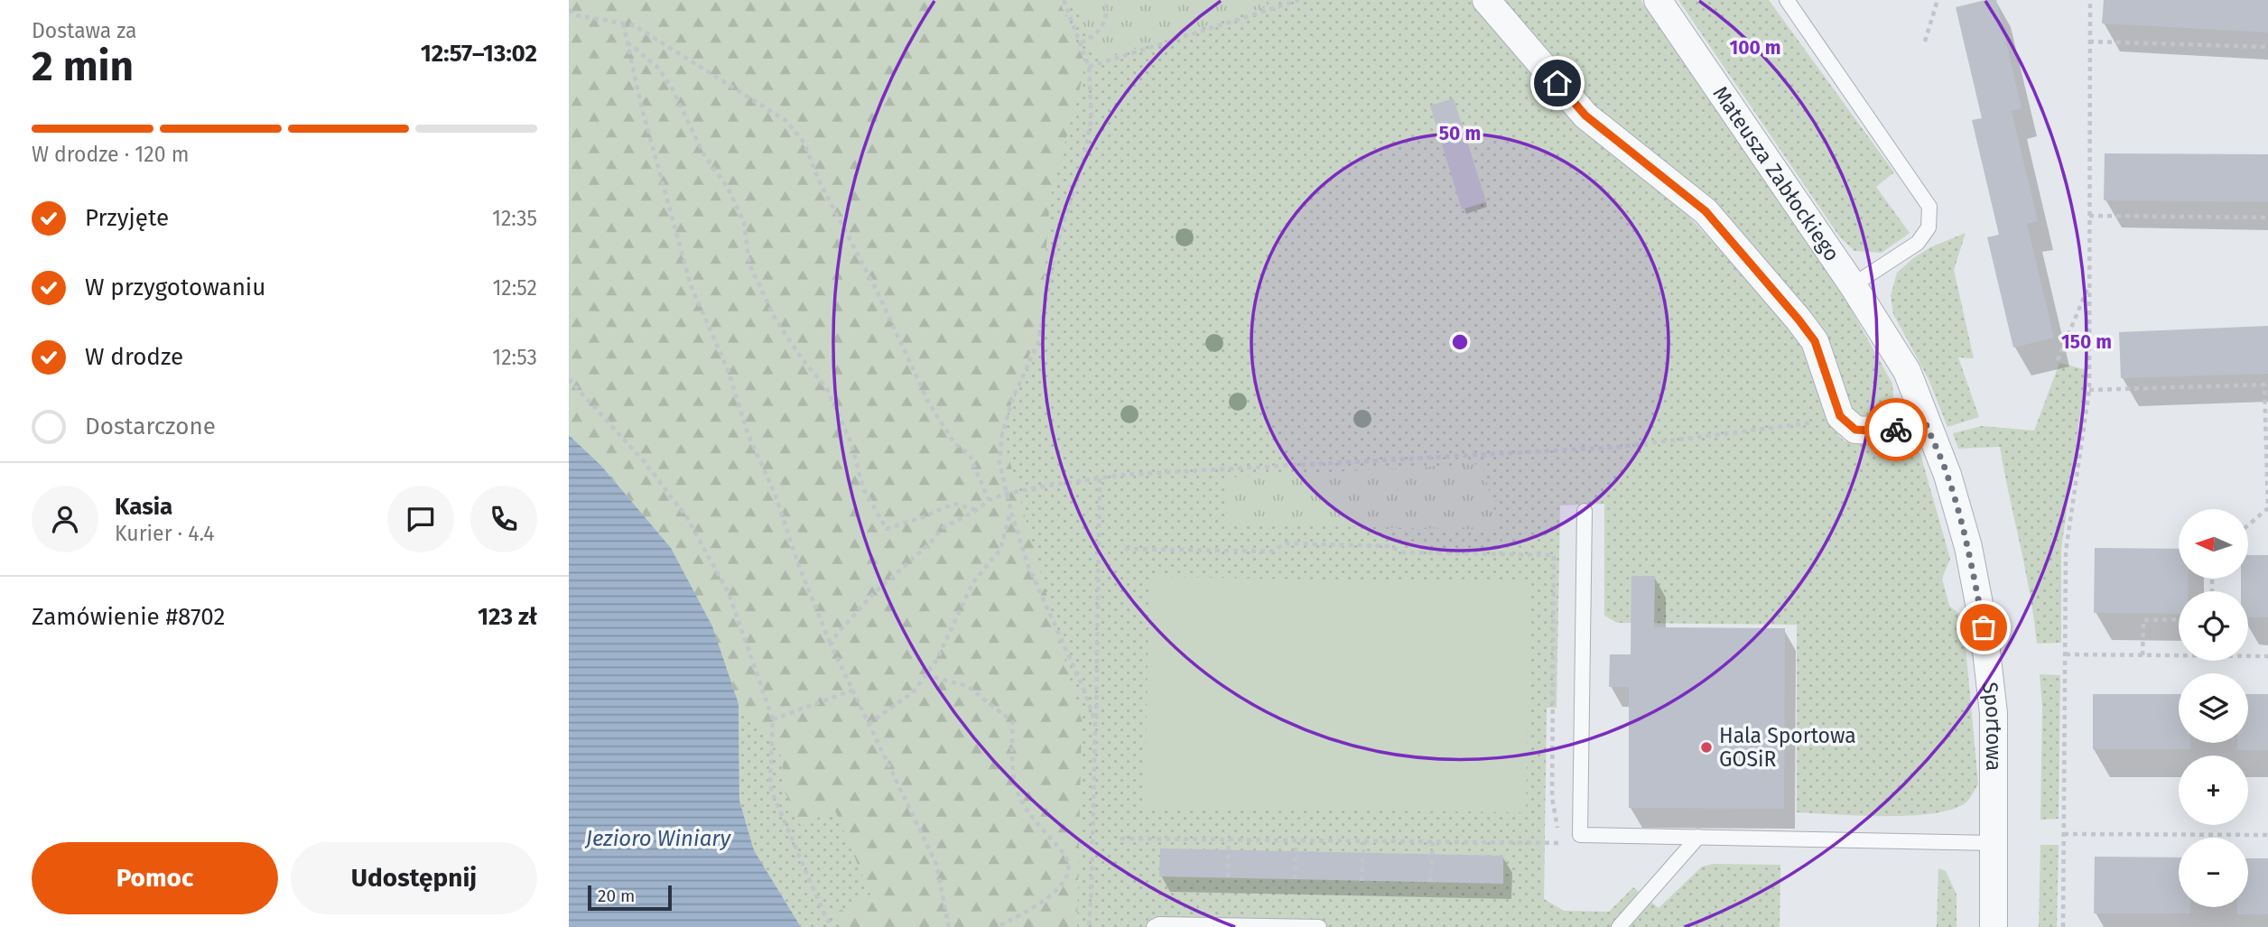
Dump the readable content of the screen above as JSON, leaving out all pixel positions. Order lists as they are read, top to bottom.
{
  "streets": {
    "street": ["Mateusza Zabłockiego", "Sportowa"]
  },
  "crossings": [
    ["Mateusza Zabłockiego", "Sportowa"]
  ],
  "water": ["Jezioro Winiary"],
  "places": ["Hala Sportowa GOSiR"],
  "scale_bar": "20 m",
  "north": "left",
  "page": {
    "heading": ["2 min", "Dostawa za", "12:57–13:02"],
    "panel": [
      "Kasia",
      "Kurier · 4.4",
      "Zamówienie #8702",
      "123 zł"
    ],
    "bar": "W drodze · 120 m",
    "list": [
      ["Przyjęte", "12:35"],
      ["W przygotowaniu", "12:52"],
      ["W drodze", "12:53"],
      "Dostarczone"
    ],
    "map_buttons": ["+", "−"],
    "buttons": ["Pomoc", "Udostępnij"],
    "scale": "20 m"
  },
  "rings": ["100 m", "50 m", "150 m"]
}
